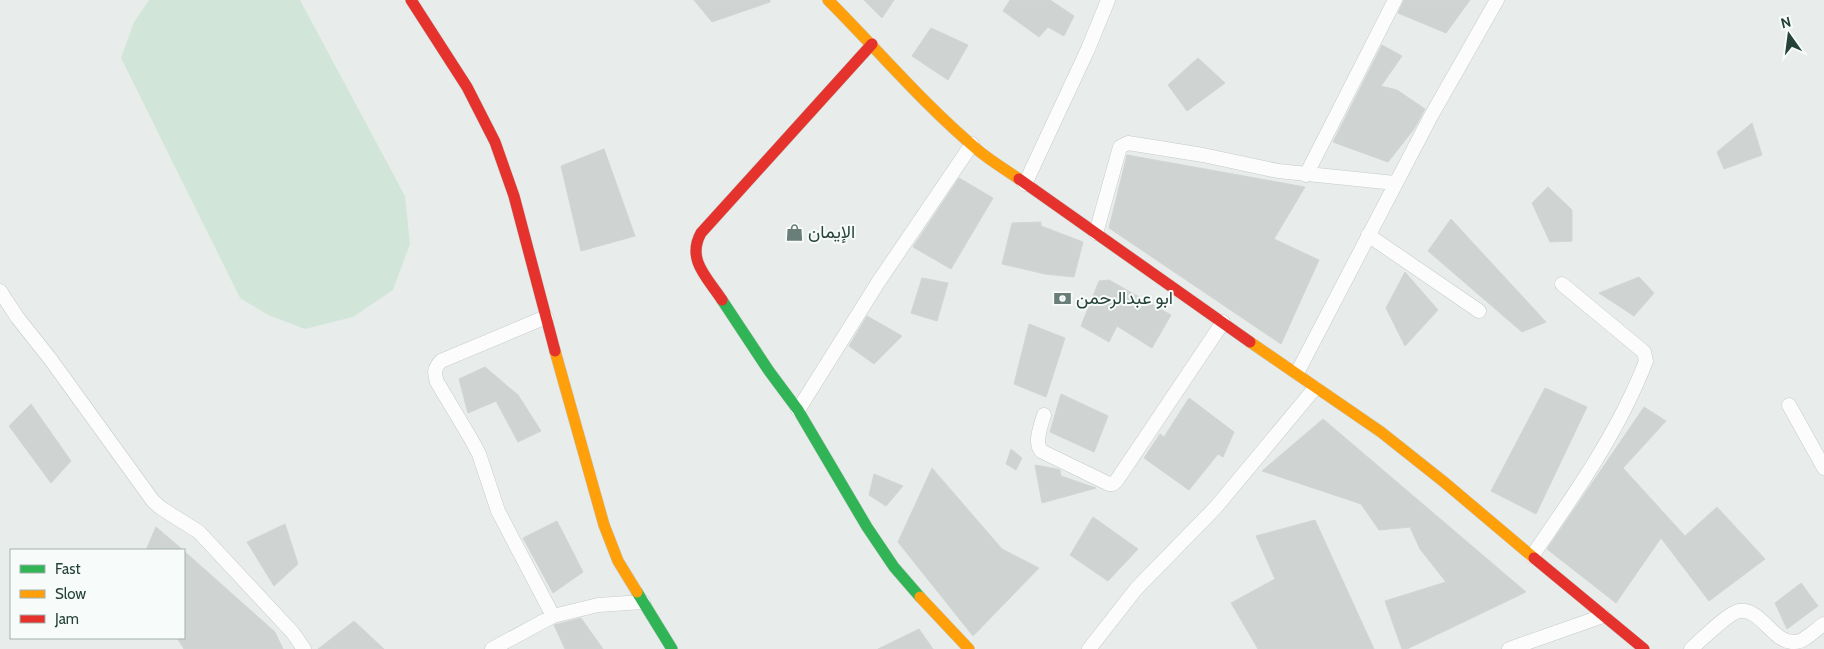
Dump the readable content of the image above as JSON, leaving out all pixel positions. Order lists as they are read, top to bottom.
{
  "places": {
    "shop": ["الإيمان"],
    "bank": ["ابو عبدالرحمن"]
  },
  "legend": ["Fast", "Slow", "Jam"],
  "north": "top"
}
